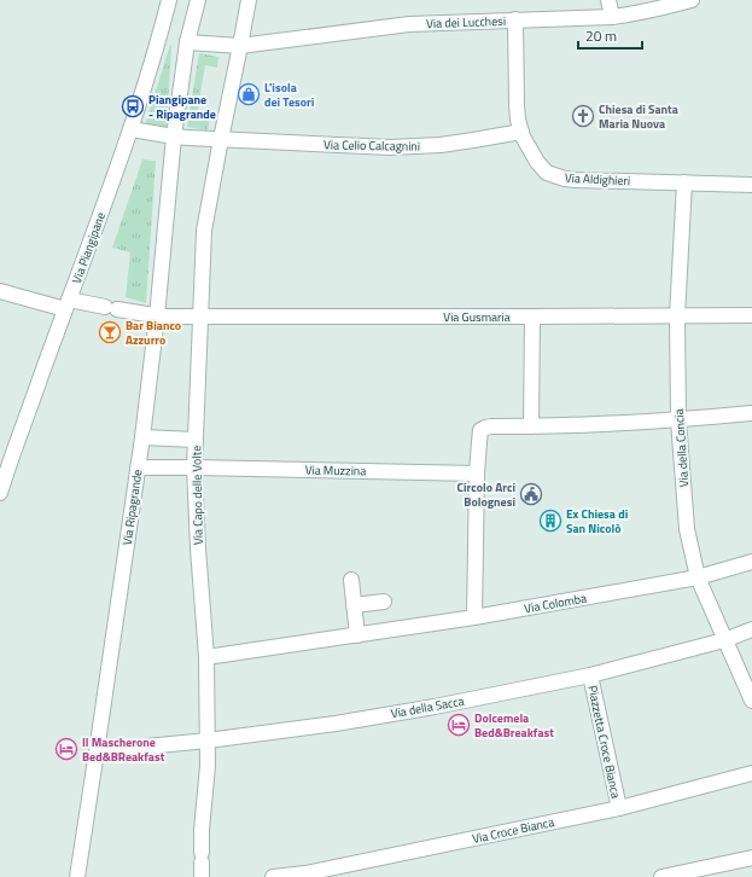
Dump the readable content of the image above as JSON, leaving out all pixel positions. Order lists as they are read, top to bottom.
{
  "streets": {
    "street": [
      "Via dei Lucchesi",
      "Via Celio Calcagnini",
      "Via Aldighieri",
      "Via Piangipane",
      "Via Gusmaria",
      "Via della Concia",
      "Via Muzzina",
      "Via Capo delle Volte",
      "Via Ripagrande",
      "Via Colomba",
      "Via della Sacca",
      "Piazzetta Croce Bianca",
      "Via Croce Bianca"
    ]
  },
  "crossings": [
    ["Via dei Lucchesi", "Via Aldighieri"],
    ["Via dei Lucchesi", "Via Capo delle Volte"],
    ["Via dei Lucchesi", "Via Ripagrande"],
    ["Via Celio Calcagnini", "Via Aldighieri"],
    ["Via Celio Calcagnini", "Via Piangipane"],
    ["Via Celio Calcagnini", "Via Capo delle Volte"],
    ["Via Celio Calcagnini", "Via Ripagrande"],
    ["Via Aldighieri", "Via della Concia"],
    ["Via Piangipane", "Via Gusmaria"],
    ["Via Gusmaria", "Via della Concia"],
    ["Via Gusmaria", "Via Capo delle Volte"],
    ["Via Gusmaria", "Via Ripagrande"],
    ["Via della Concia", "Via Colomba"],
    ["Via della Concia", "Via della Sacca"],
    ["Via Muzzina", "Via Capo delle Volte"],
    ["Via Muzzina", "Via Ripagrande"],
    ["Via Capo delle Volte", "Via Colomba"],
    ["Via Capo delle Volte", "Via della Sacca"],
    ["Via Ripagrande", "Via della Sacca"],
    ["Via della Sacca", "Piazzetta Croce Bianca"],
    ["Piazzetta Croce Bianca", "Via Croce Bianca"]
  ],
  "places": {
    "shop": ["L'isola dei Tesori"],
    "bus stop": ["Piangipane - Ripagrande"],
    "church": ["Chiesa di Santa Maria Nuova"],
    "bar": ["Bar Bianco Azzurro"],
    "public building": ["Circolo Arci Bolognesi"],
    "building": ["Ex Chiesa di San Nicolò"],
    "hotel": ["Dolcemela Bed&Breakfast", "Il Mascherone Bed&BReakfast"]
  },
  "scale_bar": "20 m"
}
